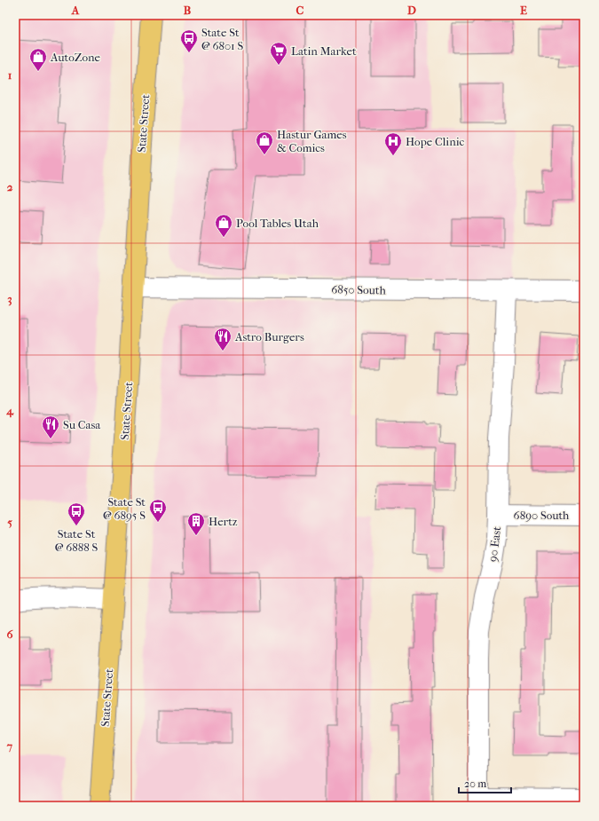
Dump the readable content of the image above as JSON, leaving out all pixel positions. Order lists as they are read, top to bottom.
{
  "streets": {
    "main road": ["State Street"],
    "street": ["6850 South", "6890 South", "90 East"]
  },
  "crossings": [
    ["State Street", "6850 South"],
    ["6850 South", "90 East"],
    ["6890 South", "90 East"]
  ],
  "places": {
    "bus stop": ["State St @ 6801 S", "State St @ 6895 S", "State St @ 6888 S"],
    "supermarket": ["Latin Market"],
    "shop": ["AutoZone", "Hastur Games & Comics", "Pool Tables Utah"],
    "hospital": ["Hope Clinic"],
    "restaurant": ["Astro Burgers", "Su Casa"],
    "building": ["Hertz"]
  },
  "scale_bar": "20 m",
  "grid": {
    "columns": [
      "A",
      "B",
      "C",
      "D",
      "E"
    ],
    "rows": [
      "1",
      "2",
      "3",
      "4",
      "5",
      "6",
      "7"
    ]
  }
}
